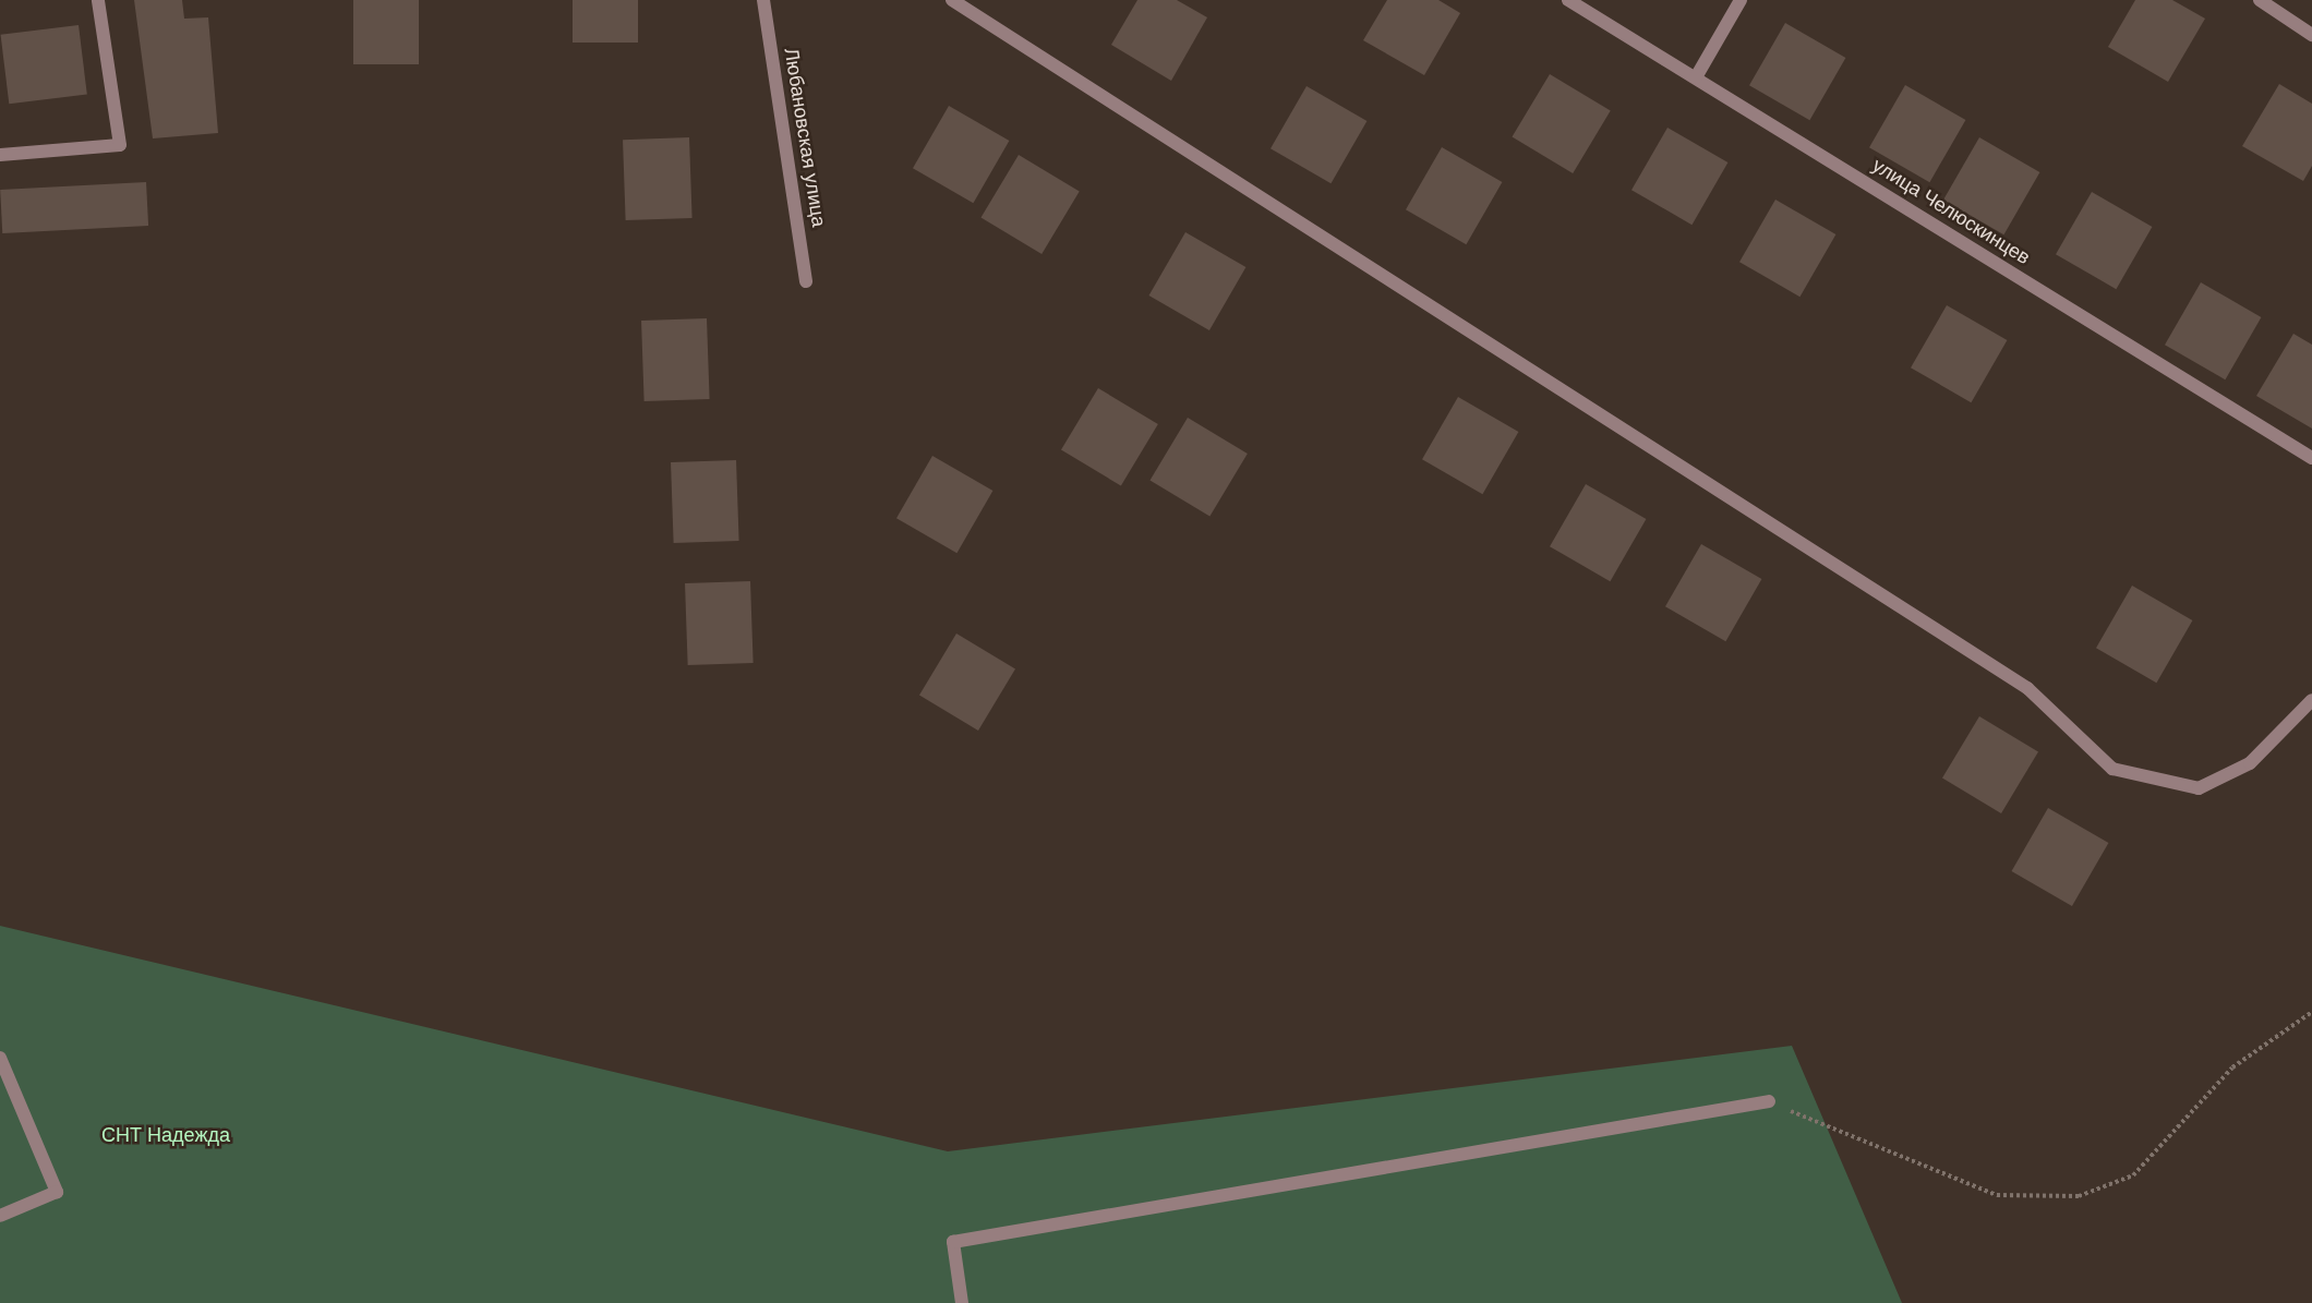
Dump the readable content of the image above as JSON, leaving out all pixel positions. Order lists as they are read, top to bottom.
{
  "streets": {
    "street": ["Любановская улица", "улица Челюскинцев"]
  },
  "parks": ["СНТ Надежда"]
}
